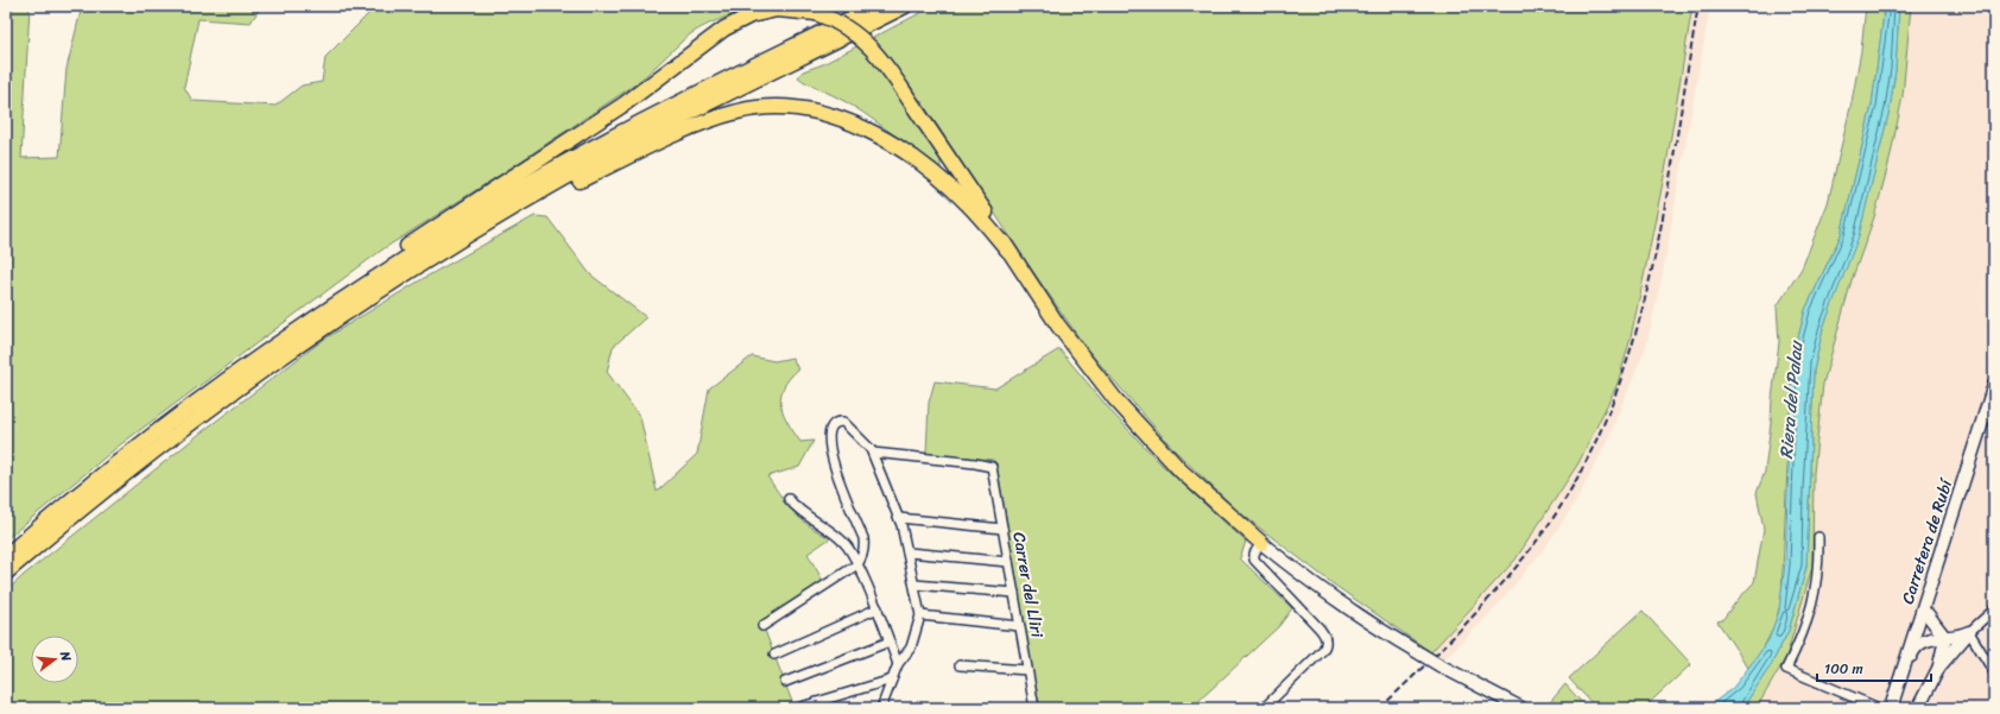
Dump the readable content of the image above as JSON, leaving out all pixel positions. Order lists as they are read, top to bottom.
{
  "streets": {
    "main road": ["Carretera de Rubí"],
    "street": ["Carrer del Lliri"]
  },
  "water": ["Riera del Palau"],
  "scale_bar": "100 m",
  "north": "right"
}
